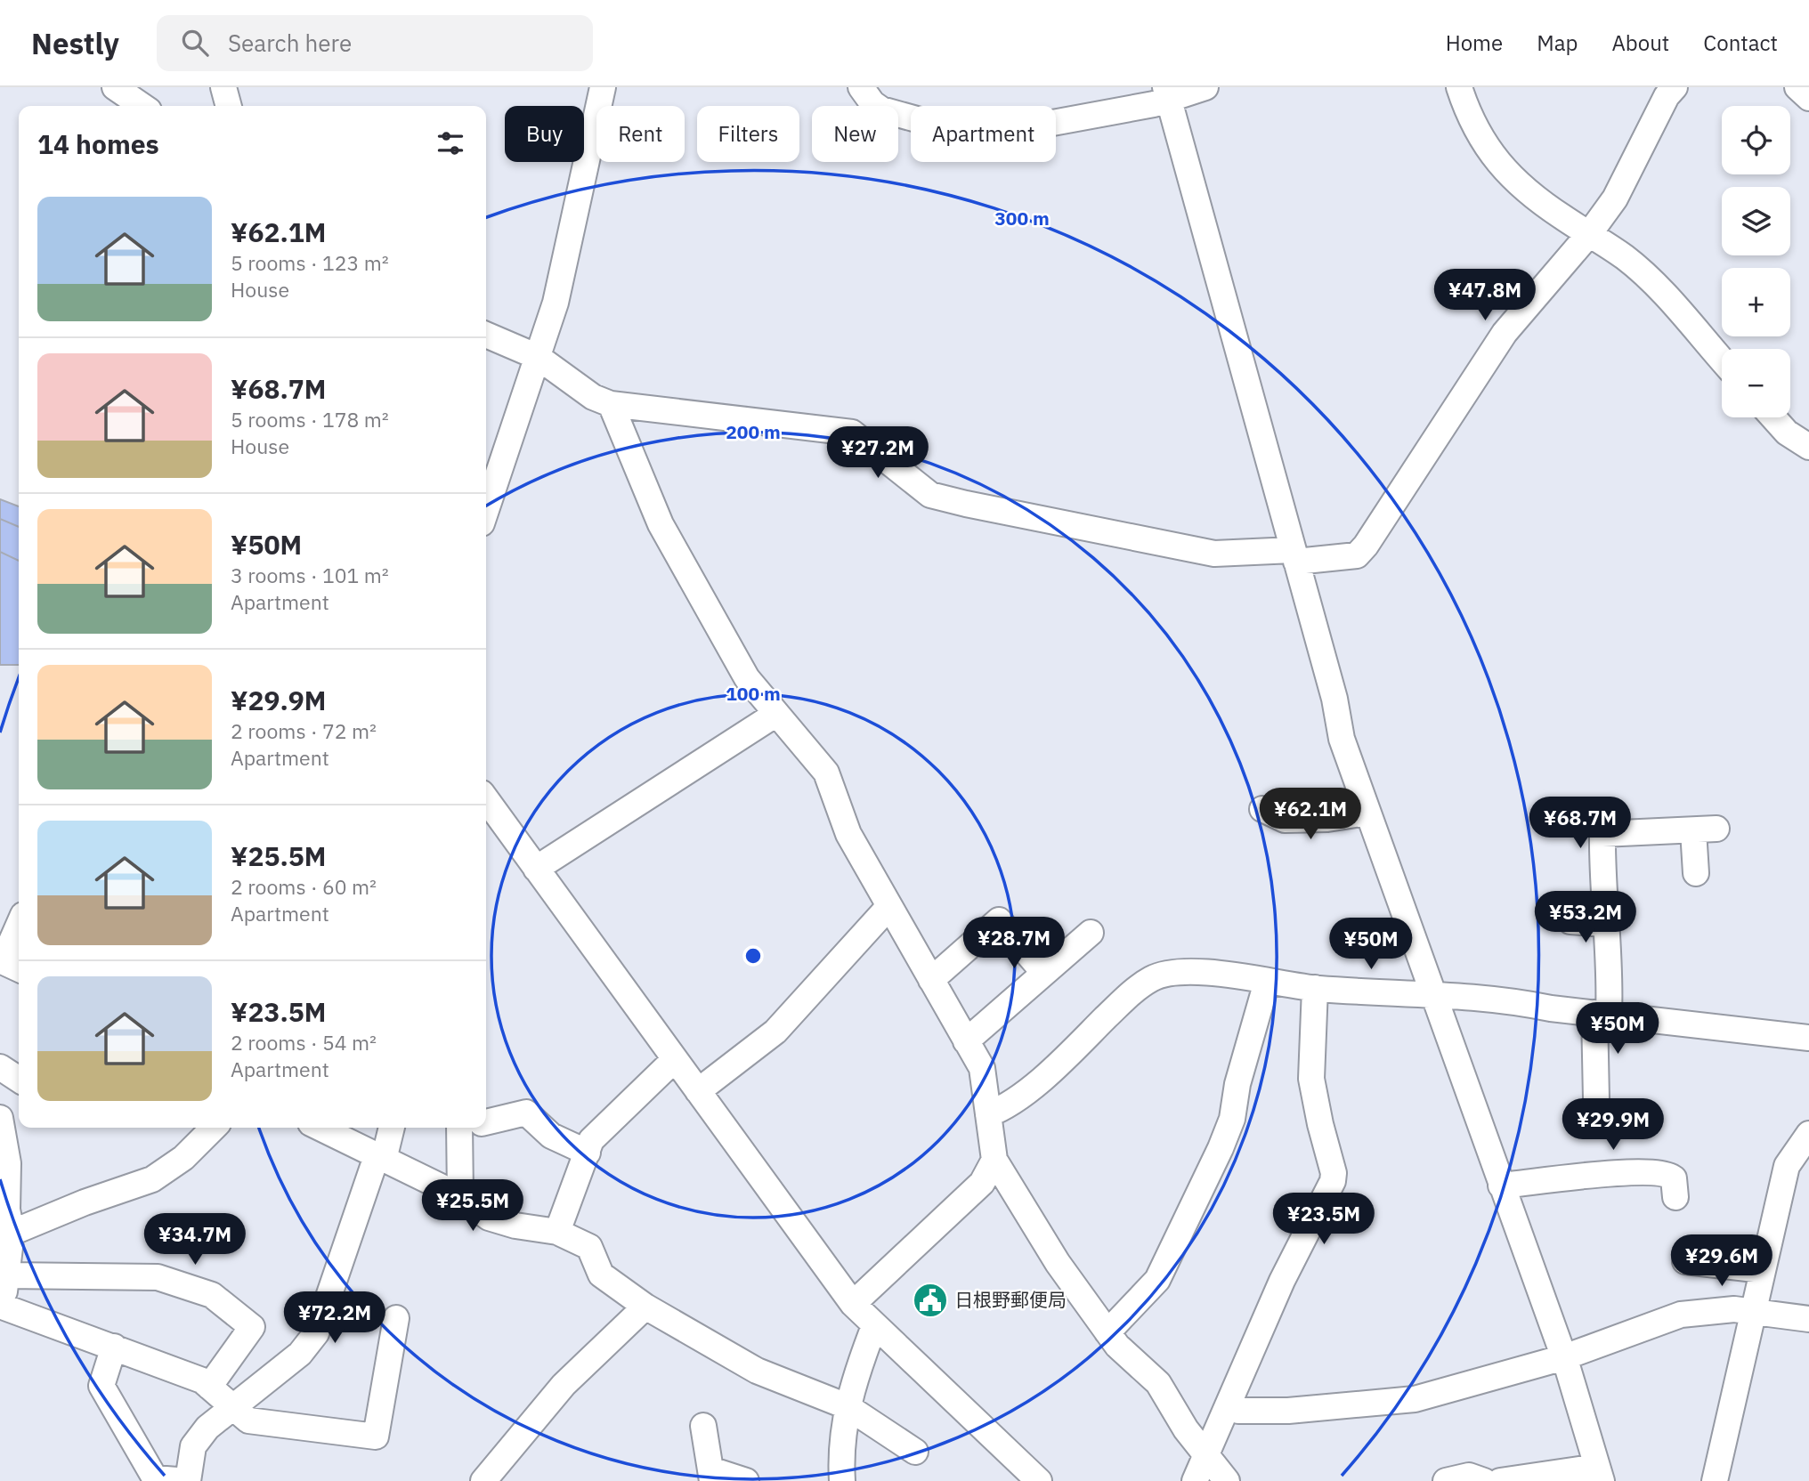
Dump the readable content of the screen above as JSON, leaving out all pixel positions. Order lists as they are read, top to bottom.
{
  "places": {
    "public building": ["日根野郵便局"]
  },
  "page": {
    "header": "Nestly",
    "search": "Search here",
    "nav": [
      "Home",
      "Map",
      "About",
      "Contact"
    ],
    "map_buttons": ["+", "−"],
    "chip": [
      "Buy",
      "Rent",
      "Filters",
      "New",
      "Apartment"
    ],
    "heading": "14 homes",
    "list": [
      {
        "name": "¥62.1M",
        "note": "5 rooms · 123 m² · House"
      },
      {
        "name": "¥68.7M",
        "note": "5 rooms · 178 m² · House"
      },
      {
        "name": "¥50M",
        "note": "3 rooms · 101 m² · Apartment"
      },
      {
        "name": "¥29.9M",
        "note": "2 rooms · 72 m² · Apartment"
      },
      {
        "name": "¥25.5M",
        "note": "2 rooms · 60 m² · Apartment"
      },
      {
        "name": "¥23.5M",
        "note": "2 rooms · 54 m² · Apartment"
      }
    ],
    "price": [
      "¥47.8M",
      "¥27.2M",
      "¥62.1M",
      "¥68.7M",
      "¥53.2M",
      "¥28.7M",
      "¥50M",
      "¥50M",
      "¥29.9M",
      "¥25.5M",
      "¥23.5M",
      "¥34.7M",
      "¥29.6M",
      "¥72.2M"
    ]
  },
  "rings": ["300 m", "200 m", "100 m"]
}
